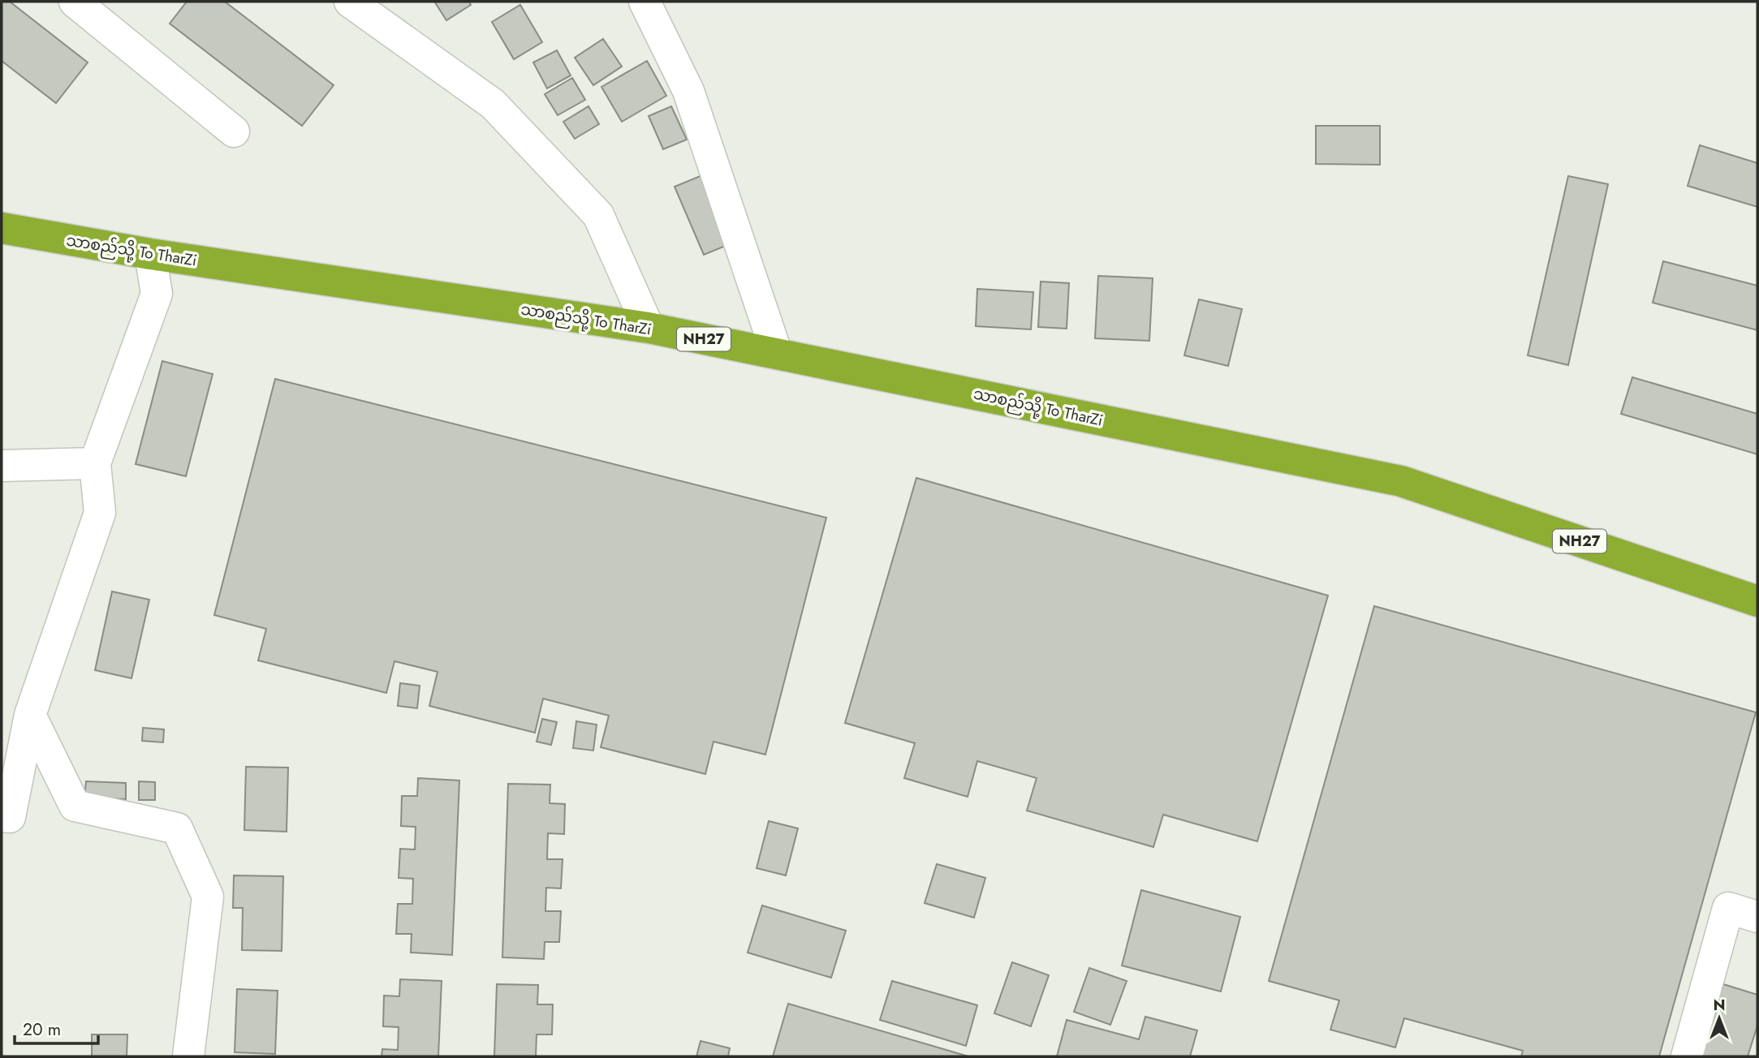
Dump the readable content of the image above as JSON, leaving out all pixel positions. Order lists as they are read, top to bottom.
{
  "streets": {
    "highway": ["သာစည်သို့ To TharZi", "NH27"]
  },
  "scale_bar": "20 m",
  "north": "top"
}
